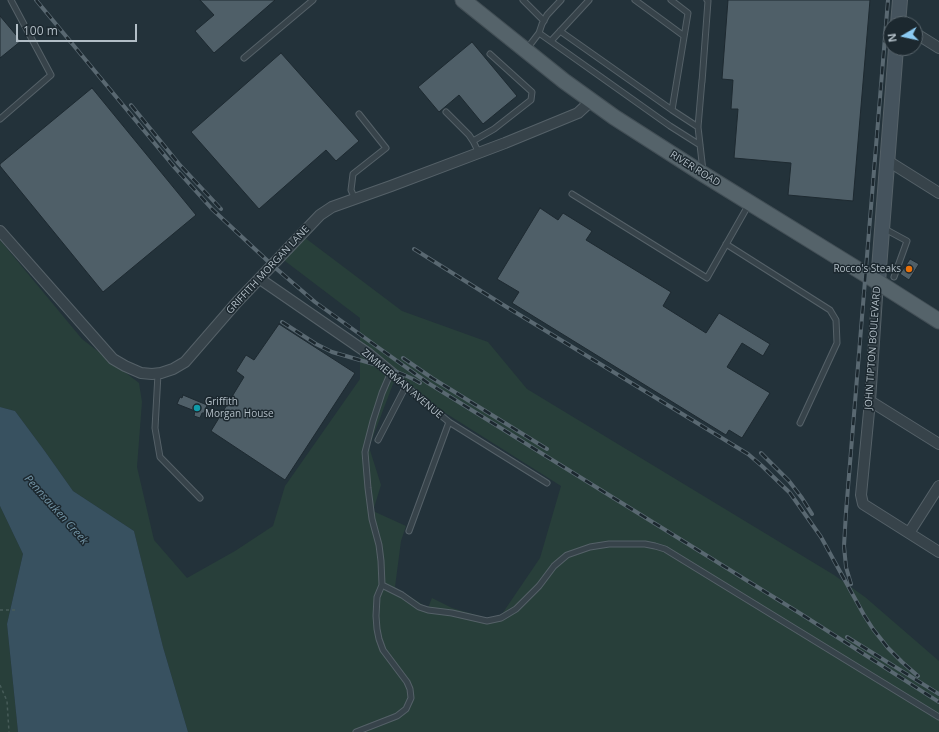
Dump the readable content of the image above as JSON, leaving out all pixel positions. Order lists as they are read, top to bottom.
{
  "streets": {
    "main road": ["RIVER ROAD"],
    "street": ["GRIFFITH MORGAN LANE", "JOHN TIPTON BOULEVARD", "ZIMMERMAN AVENUE"]
  },
  "crossings": [
    ["RIVER ROAD", "GRIFFITH MORGAN LANE"],
    ["RIVER ROAD", "JOHN TIPTON BOULEVARD"],
    ["GRIFFITH MORGAN LANE", "ZIMMERMAN AVENUE"]
  ],
  "water": ["Pennsauken Creek"],
  "places": ["Rocco's Steaks", "Griffith Morgan House"],
  "scale_bar": "100 m",
  "north": "left"
}
